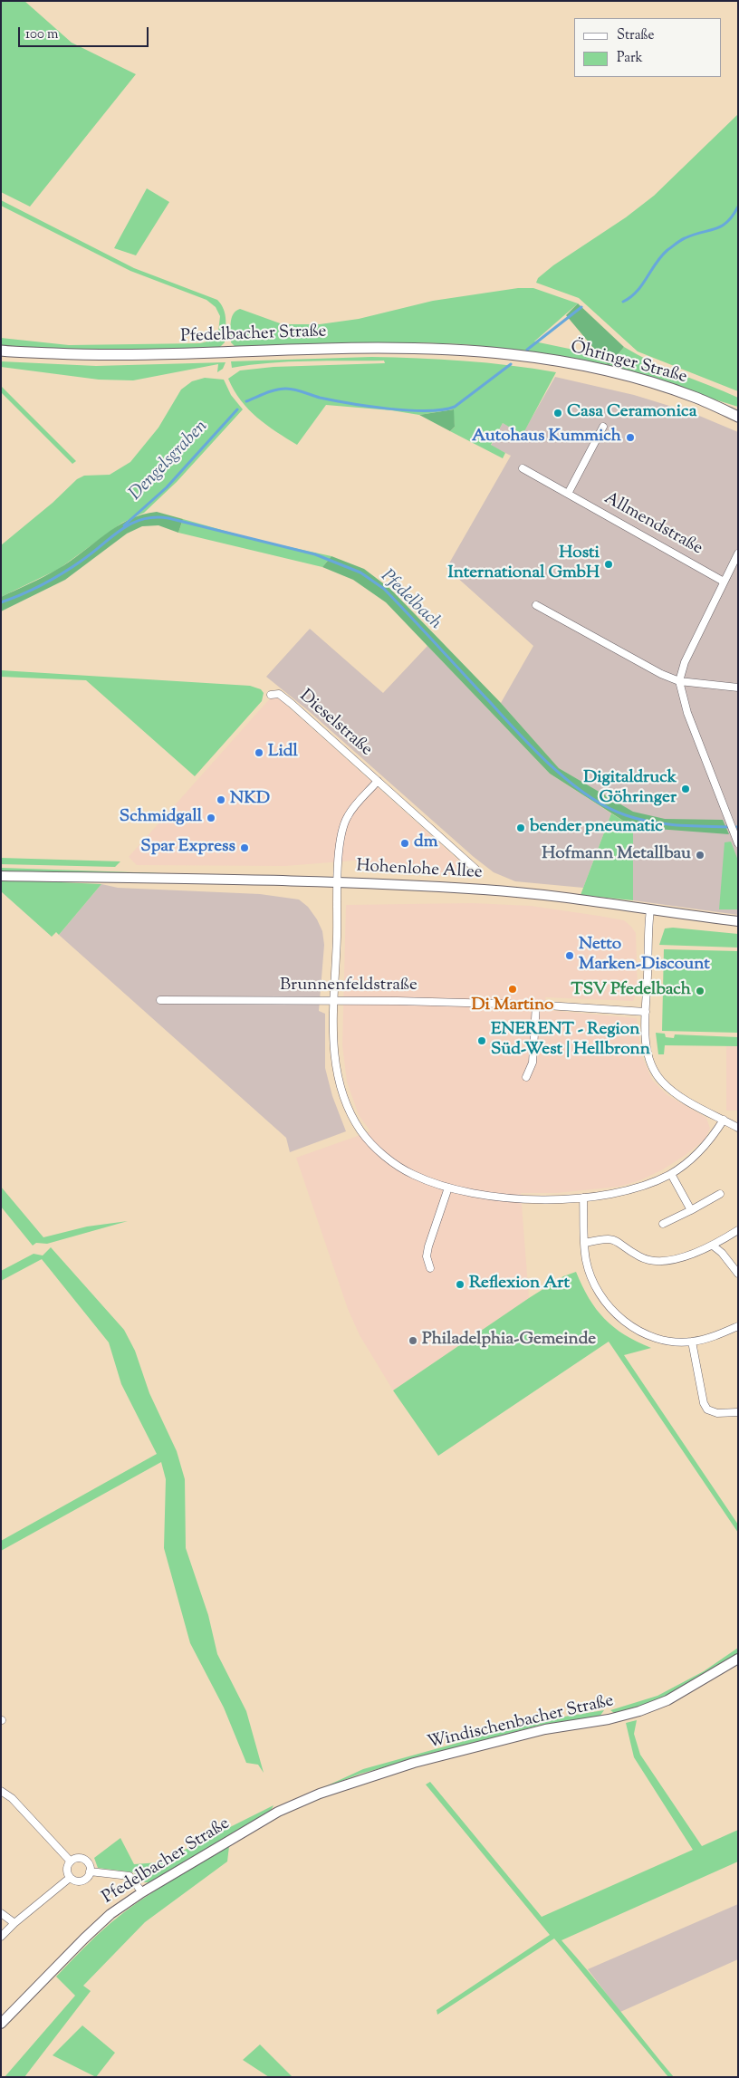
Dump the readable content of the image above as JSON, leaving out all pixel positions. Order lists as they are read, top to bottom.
{
  "streets": {
    "main road": ["Pfedelbacher Straße", "Öhringer Straße"],
    "street": [
      "Allmendstraße",
      "Dieselstraße",
      "Hohenlohe Allee",
      "Brunnenfeldstraße",
      "Windischenbacher Straße"
    ]
  },
  "crossings": [
    ["Pfedelbacher Straße", "Öhringer Straße"],
    ["Pfedelbacher Straße", "Windischenbacher Straße"],
    ["Dieselstraße", "Hohenlohe Allee"],
    ["Dieselstraße", "Brunnenfeldstraße"]
  ],
  "water": ["Dengelsgraben", "Pfedelbach"],
  "places": [
    "Casa Ceramonica",
    "Autohaus Kummich",
    "Hosti International GmbH",
    "Lidl",
    "Digitaldruck Göhringer",
    "NKD",
    "Schmidgall",
    "bender pneumatic",
    "dm",
    "Spar Express",
    "Hofmann Metallbau",
    "Netto Marken-Discount",
    "Di Martino",
    "TSV Pfedelbach",
    "ENERENT - Region Süd-West | Hellbronn",
    "Reflexion Art",
    "Philadelphia-Gemeinde"
  ],
  "legend": ["Straße", "Park"],
  "scale_bar": "100 m"
}
